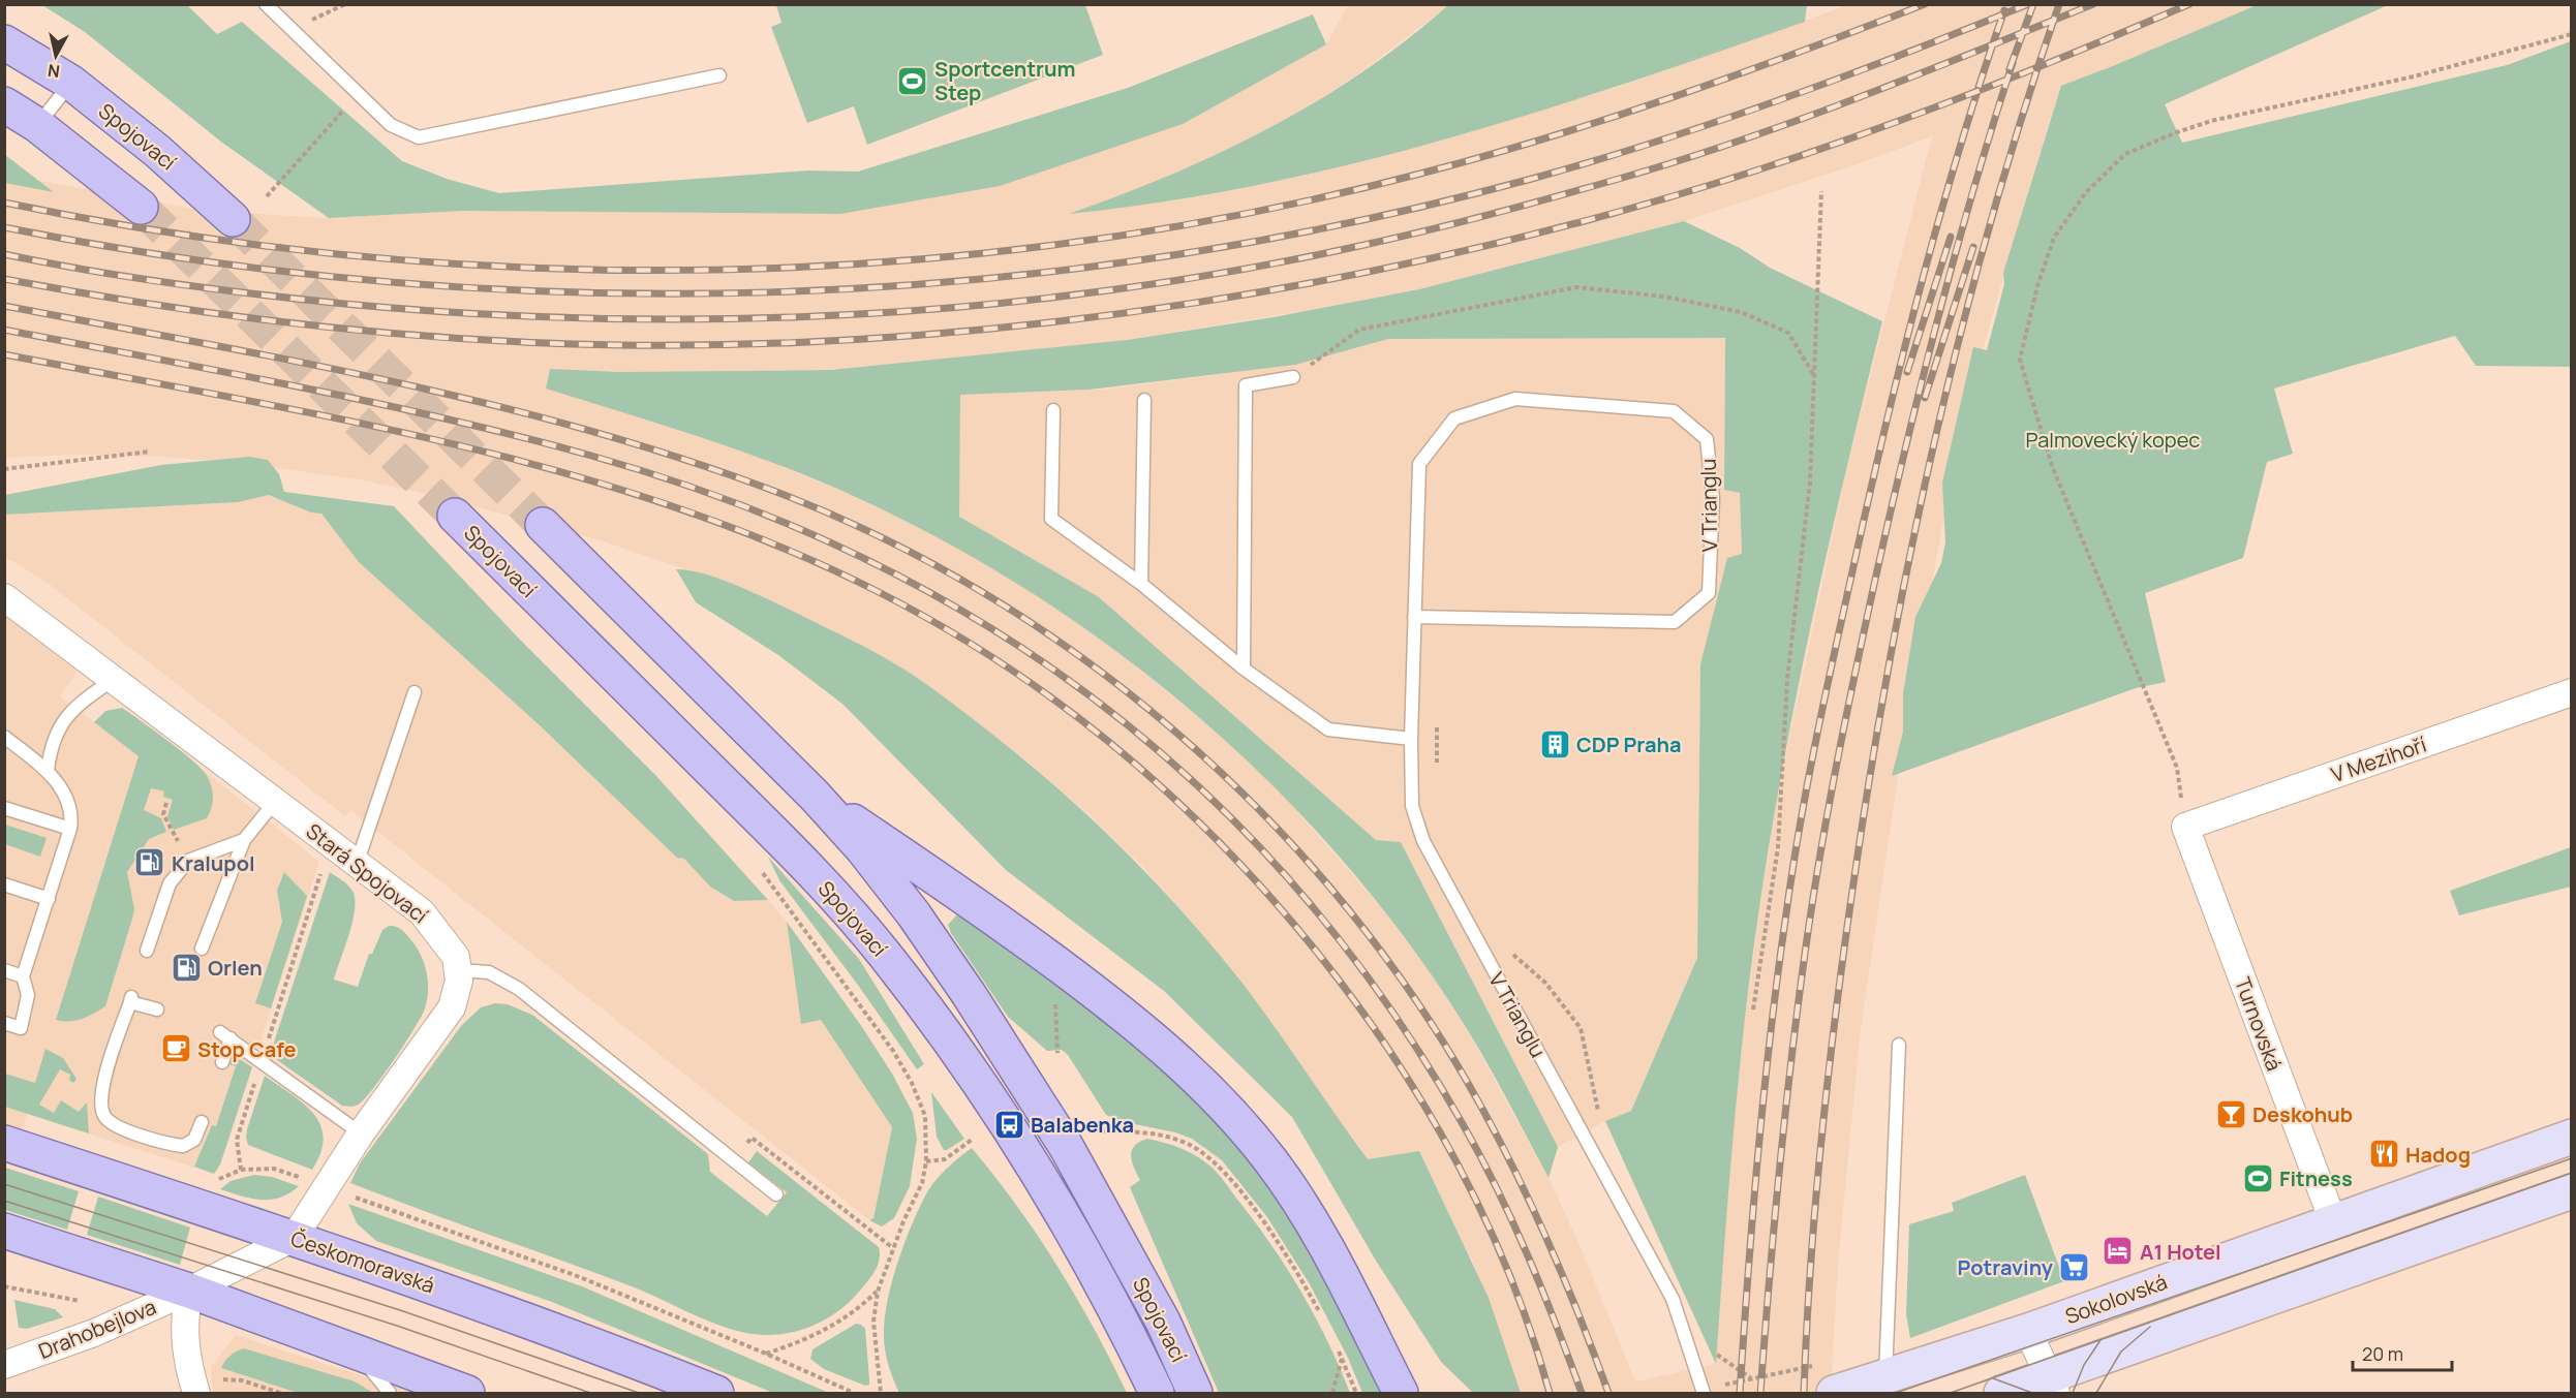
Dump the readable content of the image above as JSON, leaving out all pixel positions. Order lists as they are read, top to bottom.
{
  "streets": {
    "main road": ["Spojovací", "Českomoravská", "Sokolovská"],
    "street": [
      "V Mezihoří",
      "Stará Spojovací",
      "Turnovská",
      "Drahobejlova"
    ],
    "lane": ["V Trianglu"]
  },
  "crossings": [
    ["V Mezihoří", "Turnovská"],
    ["Turnovská", "Sokolovská"],
    ["Českomoravská", "Drahobejlova"]
  ],
  "parks": ["Palmovecký kopec"],
  "places": {
    "sports": ["Sportcentrum Step", "Fitness"],
    "building": ["CDP Praha"],
    "fuel station": ["Kralupol", "Orlen"],
    "cafe": ["Stop Cafe"],
    "bar": ["Deskohub"],
    "bus stop": ["Balabenka"],
    "restaurant": ["Hadog"],
    "hotel": ["A1 Hotel"],
    "supermarket": ["Potraviny"]
  },
  "scale_bar": "20 m",
  "north": "bottom"
}
